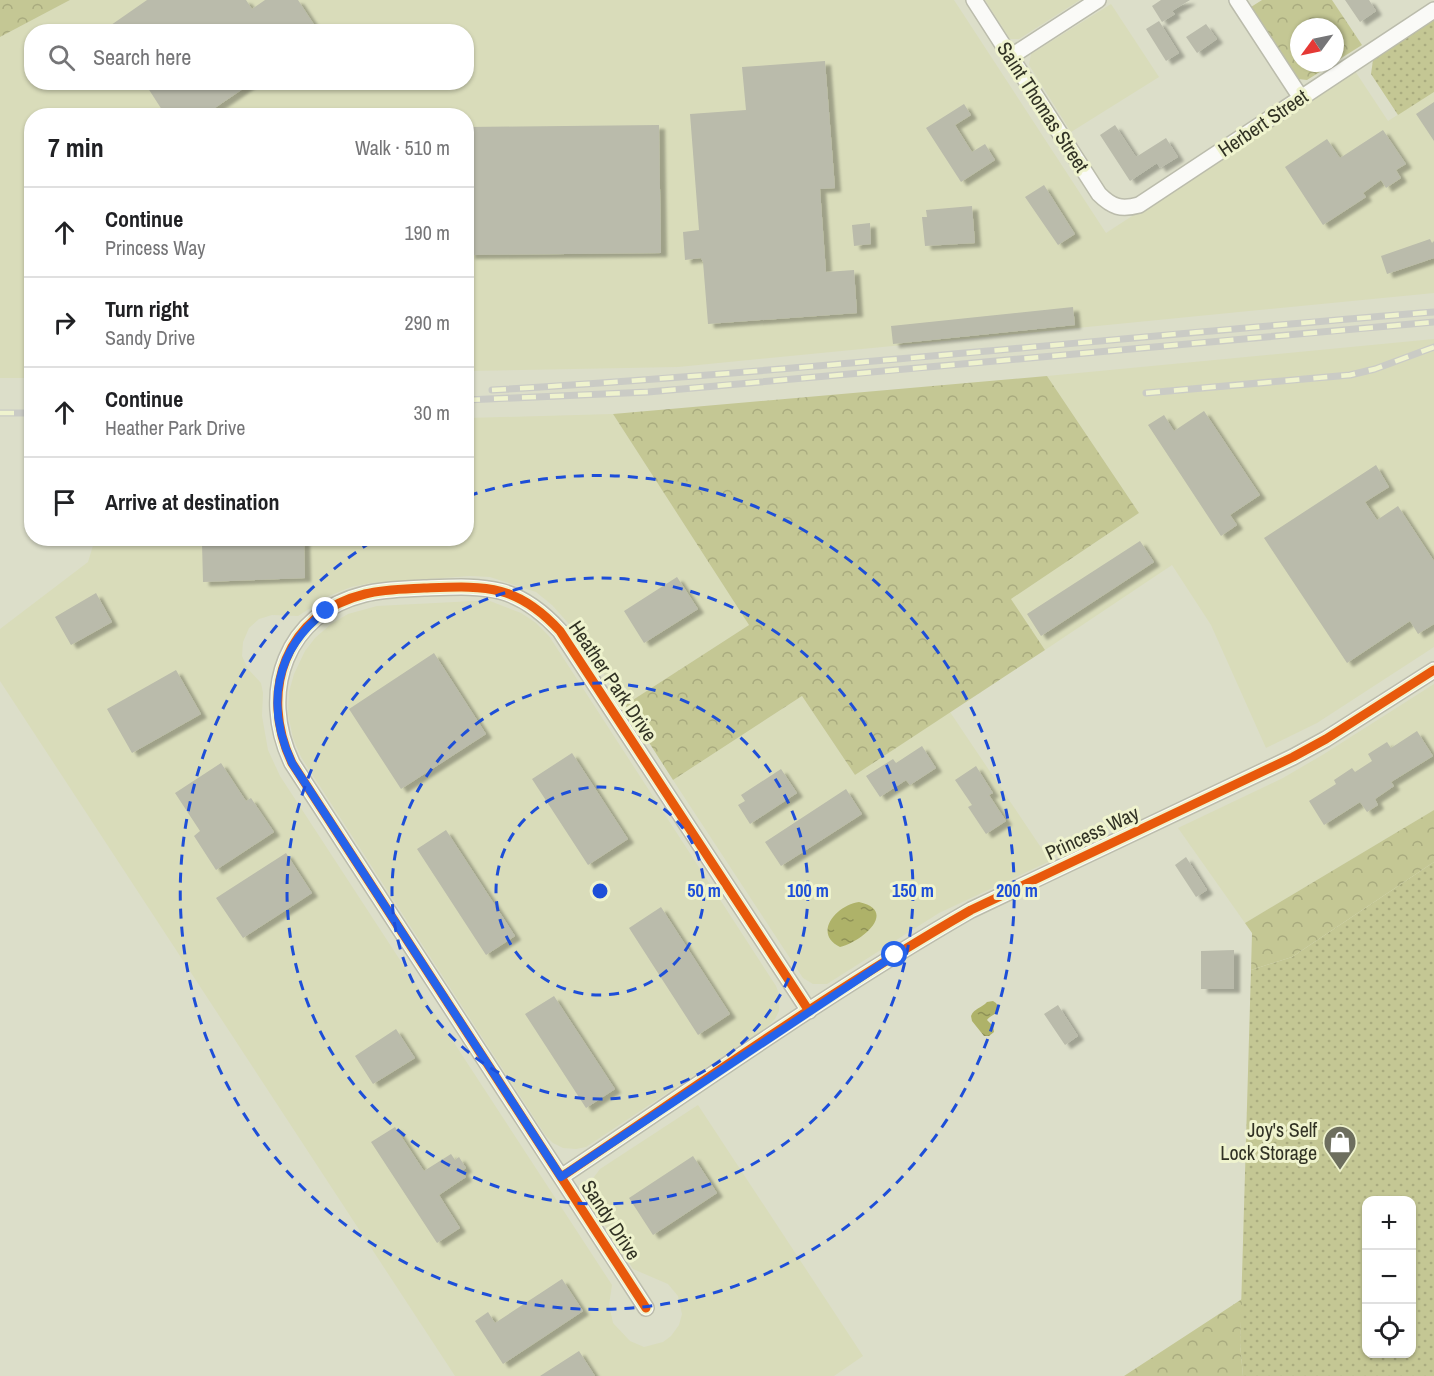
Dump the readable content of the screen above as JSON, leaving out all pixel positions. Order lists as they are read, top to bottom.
{
  "streets": {
    "street": [
      "Saint Thomas Street",
      "Herbert Street",
      "Heather Park Drive",
      "Princess Way",
      "Sandy Drive"
    ]
  },
  "crossings": [
    ["Saint Thomas Street", "Herbert Street"],
    ["Heather Park Drive", "Princess Way"],
    ["Heather Park Drive", "Sandy Drive"],
    ["Princess Way", "Sandy Drive"]
  ],
  "places": {
    "shop": ["Joy's Self Lock Storage"]
  },
  "north": "bottom left",
  "page": {
    "search": "Search here",
    "heading": ["7 min", "Walk · 510 m"],
    "list": [
      ["Continue", "Princess Way", "190 m"],
      ["Turn right", "Sandy Drive", "290 m"],
      ["Continue", "Heather Park Drive", "30 m"],
      "Arrive at destination"
    ],
    "map_buttons": ["+", "−"]
  },
  "rings": [
    "50 m",
    "100 m",
    "150 m",
    "200 m"
  ]
}
